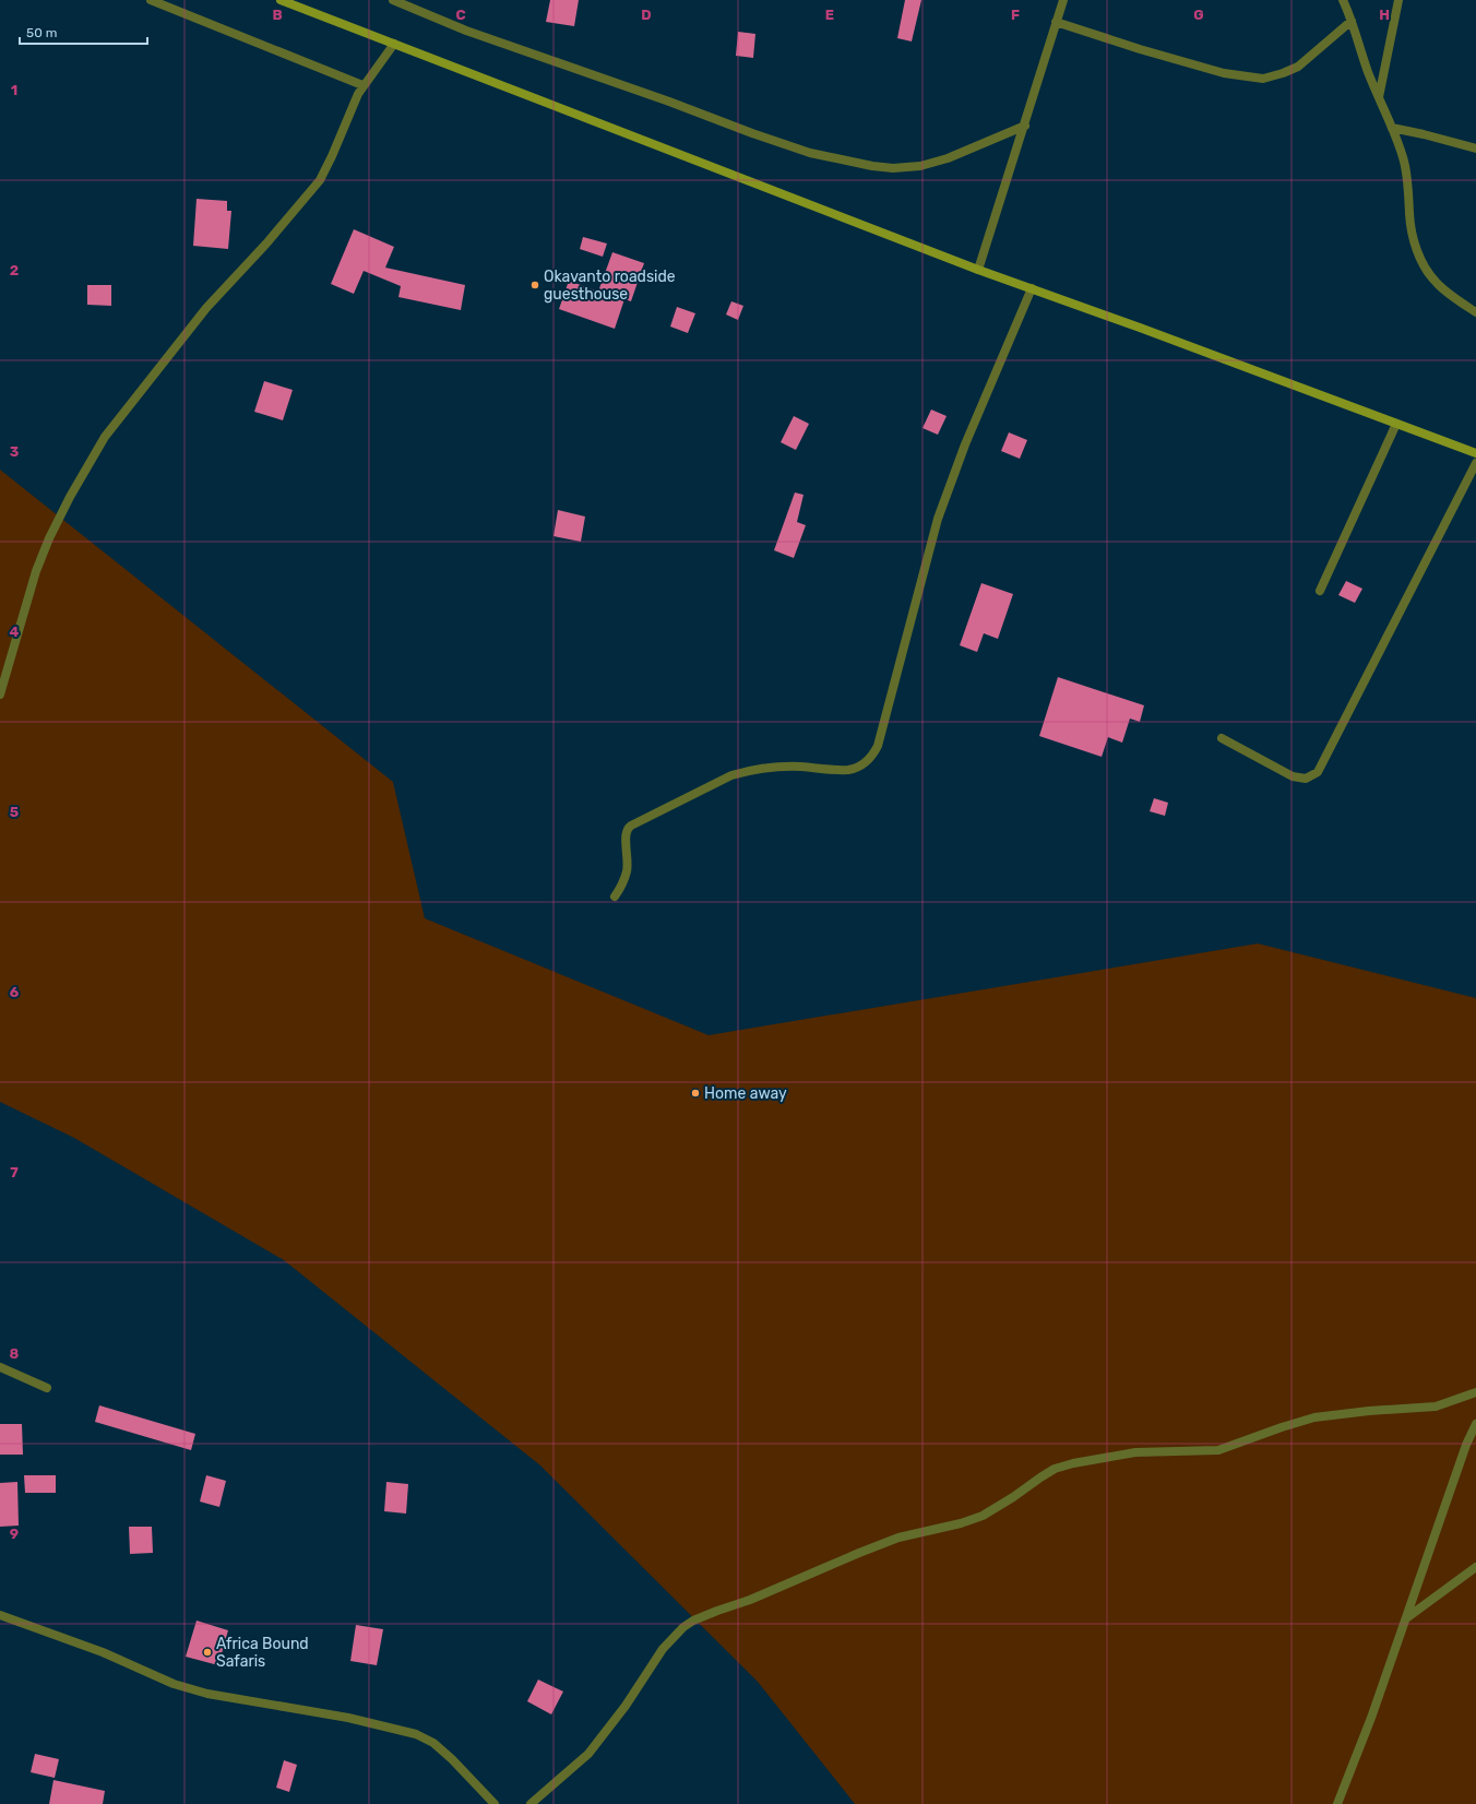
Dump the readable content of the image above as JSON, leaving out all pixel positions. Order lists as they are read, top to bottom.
{
  "places": ["Okavanto roadside guesthouse", "Home away", "Africa Bound Safaris"],
  "scale_bar": "50 m",
  "grid": {
    "columns": [
      "B",
      "C",
      "D",
      "E",
      "F",
      "G",
      "H"
    ],
    "rows": [
      "1",
      "2",
      "3",
      "4",
      "5",
      "6",
      "7",
      "8",
      "9"
    ]
  }
}
